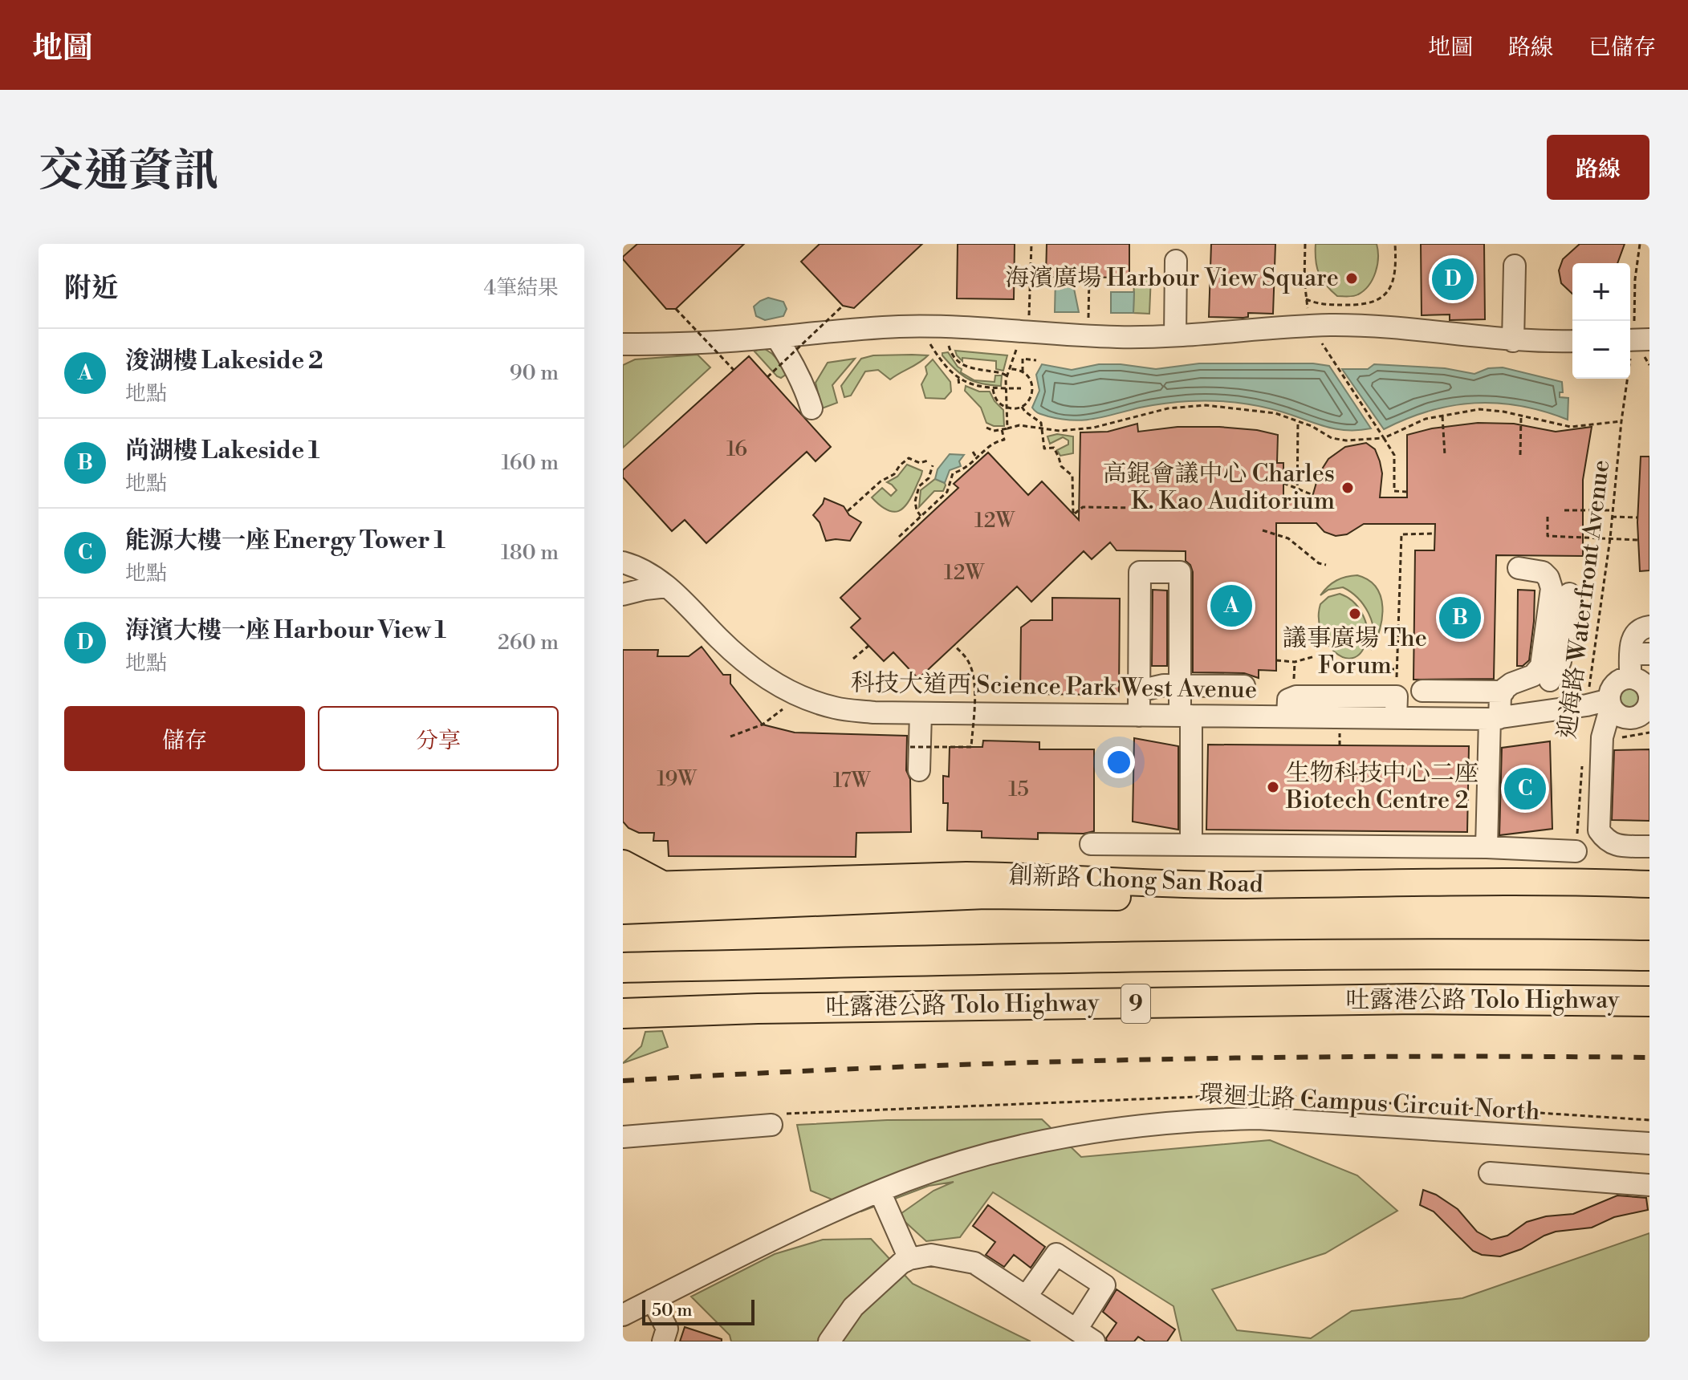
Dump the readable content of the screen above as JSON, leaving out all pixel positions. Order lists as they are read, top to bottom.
{
  "streets": {
    "highway": ["吐露港公路 Tolo Highway", "9"],
    "main road": ["創新路 Chong San Road"],
    "street": ["科技大道西 Science Park West Avenue", "環迴北路 Campus Circuit North"],
    "path": ["迎海路 Waterfront Avenue"]
  },
  "crossings": [
    ["迎海路 Waterfront Avenue", "科技大道西 Science Park West Avenue"]
  ],
  "places": [
    "海濱廣場 Harbour View Square",
    "高錕會議中心 Charles K. Kao Auditorium",
    "議事廣場 The Forum",
    "生物科技中心二座 Biotech Centre 2"
  ],
  "house_numbers": [
    "16",
    "12W",
    "12W",
    "19W",
    "17W",
    "15"
  ],
  "scale_bar": "50 m",
  "page": {
    "header": "地圖",
    "nav": ["地圖", "路線", "已儲存"],
    "title": "交通資訊",
    "buttons": [
      "路線",
      ["儲存", "分享"]
    ],
    "heading": ["附近", "4筆結果"],
    "pins": [
      "D",
      "A",
      "B",
      "C"
    ],
    "map_buttons": ["+", "−"],
    "list": [
      {
        "mark": "A",
        "name": "浚湖樓 Lakeside 2",
        "note": "地點",
        "value": "90 m"
      },
      {
        "mark": "B",
        "name": "尚湖樓 Lakeside 1",
        "note": "地點",
        "value": "160 m"
      },
      {
        "mark": "C",
        "name": "能源大樓一座 Energy Tower 1",
        "note": "地點",
        "value": "180 m"
      },
      {
        "mark": "D",
        "name": "海濱大樓一座 Harbour View 1",
        "note": "地點",
        "value": "260 m"
      }
    ],
    "scale": "50 m"
  }
}
